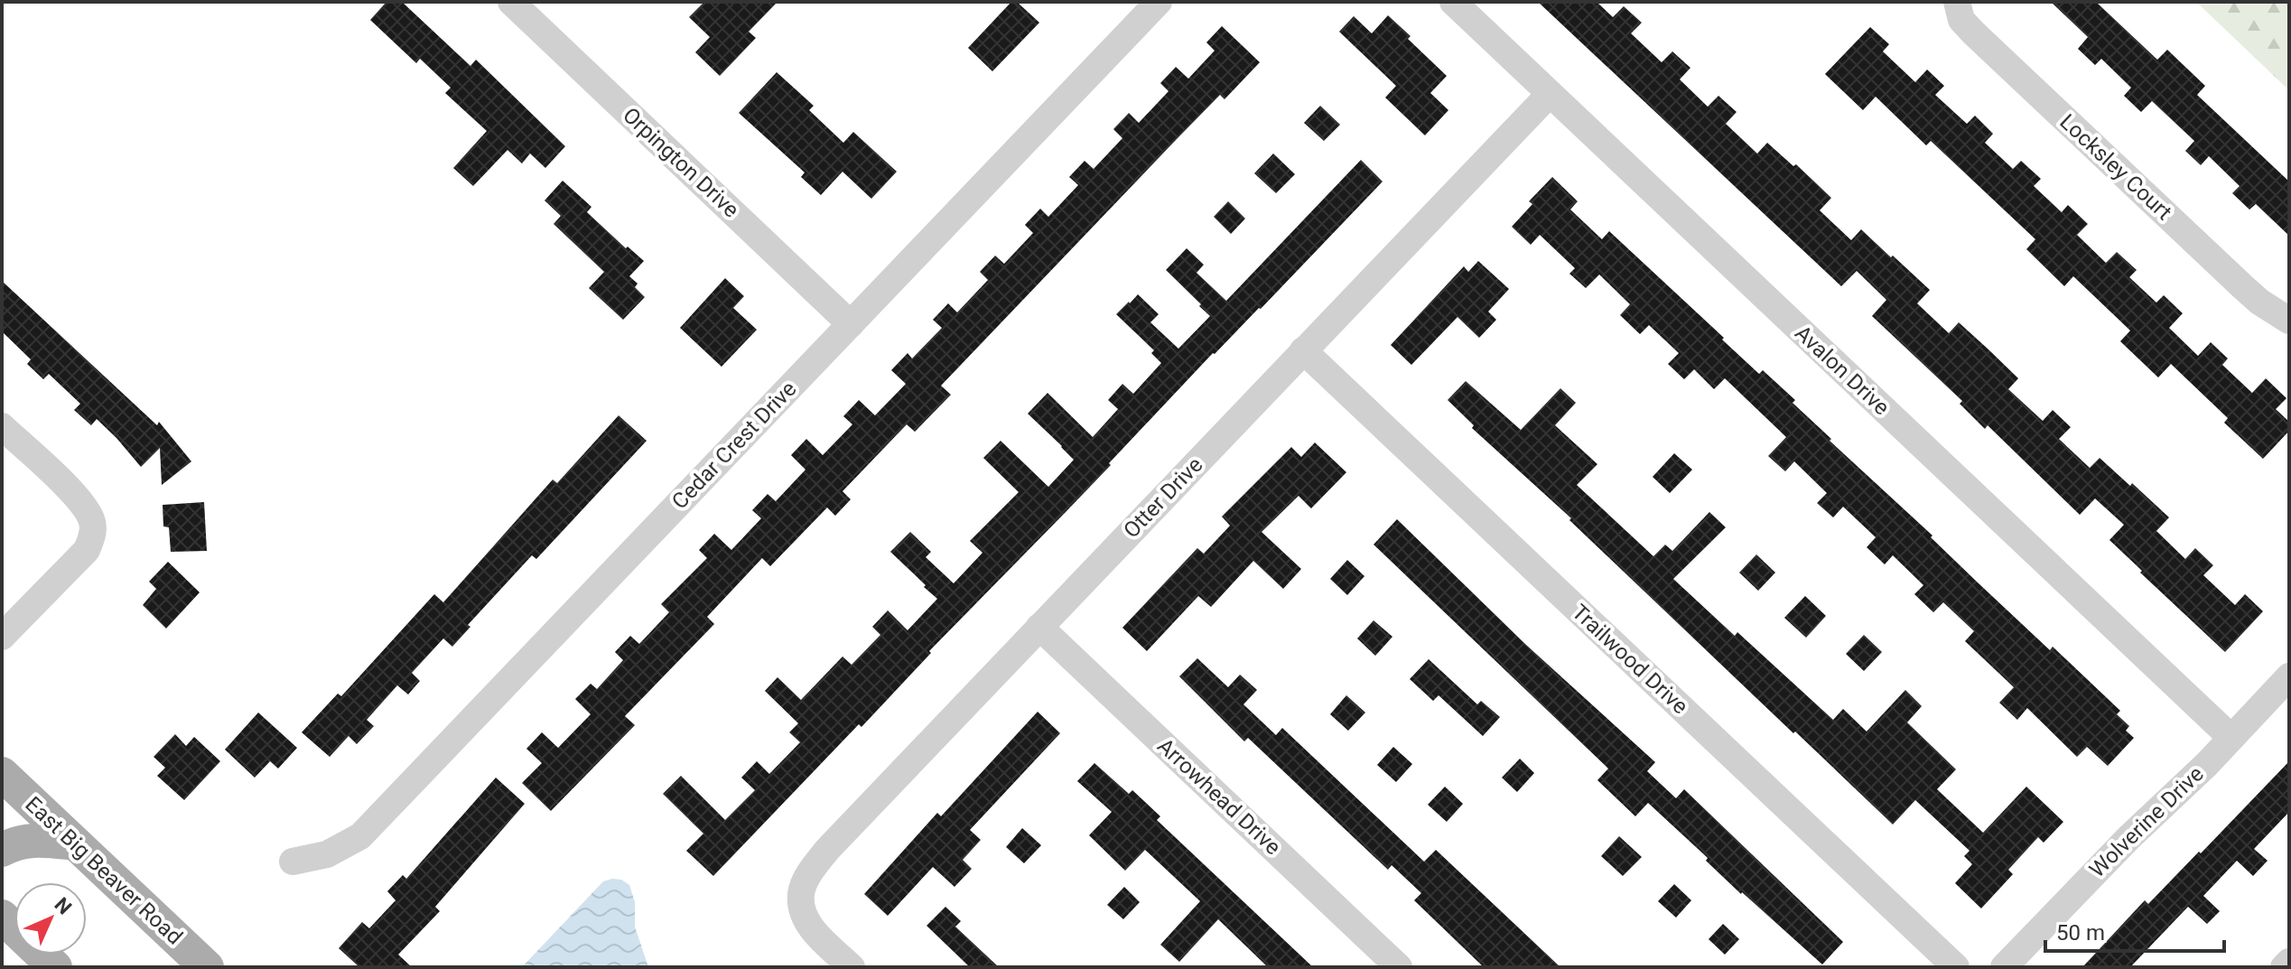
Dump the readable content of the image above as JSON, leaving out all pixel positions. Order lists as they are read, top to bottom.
{
  "streets": {
    "main road": ["East Big Beaver Road"],
    "street": [
      "Orpington Drive",
      "Locksley Court",
      "Avalon Drive",
      "Cedar Crest Drive",
      "Otter Drive",
      "Trailwood Drive",
      "Arrowhead Drive",
      "Wolverine Drive"
    ]
  },
  "crossings": [
    ["Orpington Drive", "Cedar Crest Drive"],
    ["Avalon Drive", "Otter Drive"],
    ["Avalon Drive", "Wolverine Drive"],
    ["Otter Drive", "Trailwood Drive"],
    ["Otter Drive", "Arrowhead Drive"]
  ],
  "scale_bar": "50 m",
  "north": "top right"
}
